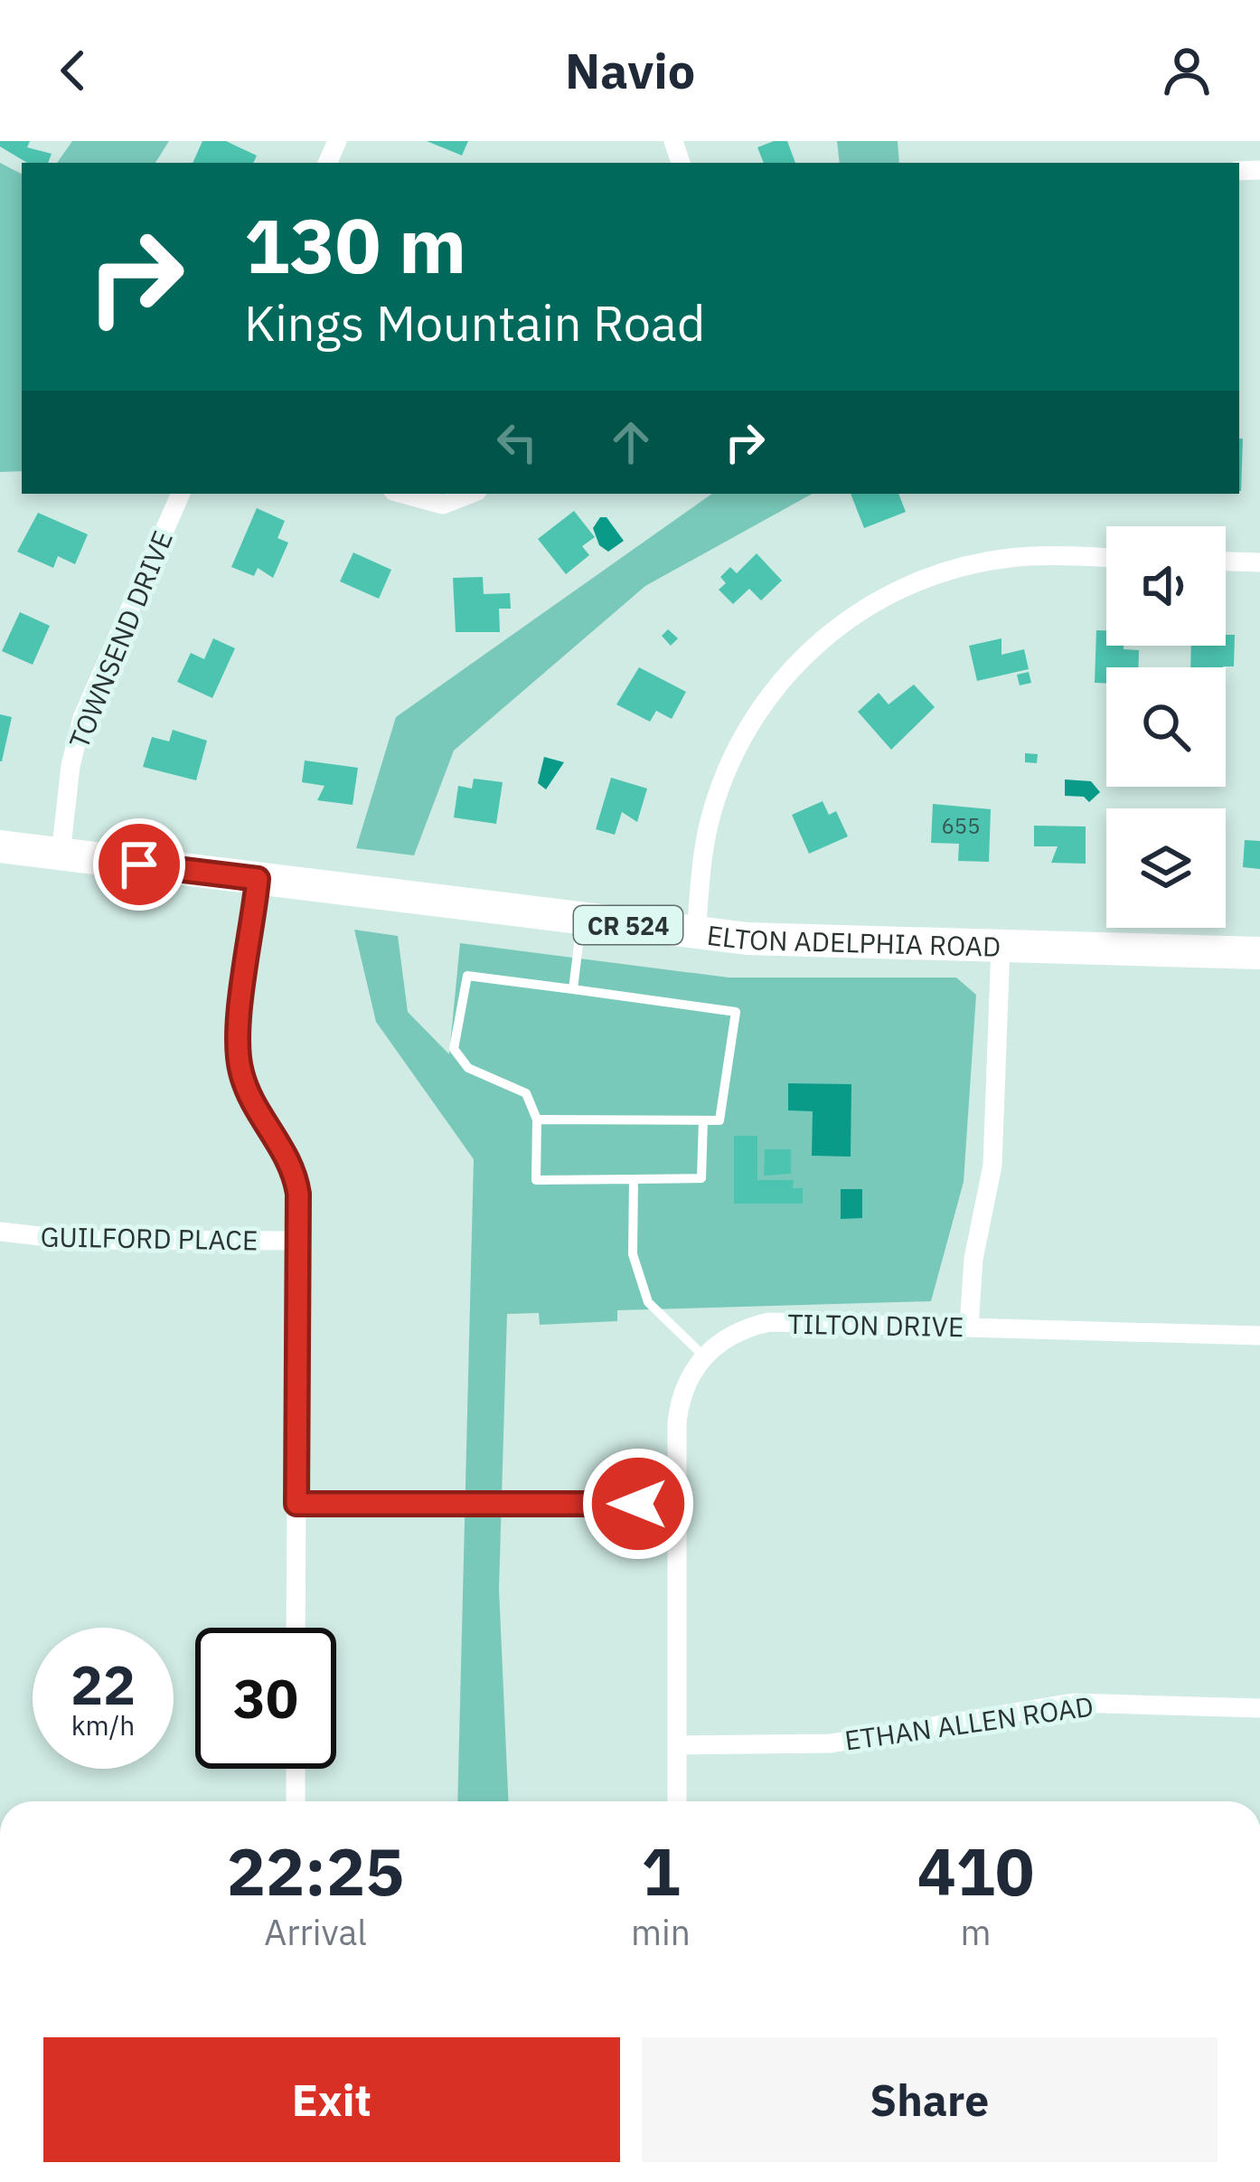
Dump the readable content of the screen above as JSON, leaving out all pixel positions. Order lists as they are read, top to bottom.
{
  "streets": {
    "main road": ["CR 524", "ELTON ADELPHIA ROAD"],
    "street": [
      "TOWNSEND DRIVE",
      "GUILFORD PLACE",
      "TILTON DRIVE",
      "ETHAN ALLEN ROAD"
    ]
  },
  "crossings": [
    ["TOWNSEND DRIVE", "ELTON ADELPHIA ROAD"]
  ],
  "house_numbers": ["655"],
  "page": {
    "header": "Navio",
    "turn": ["130 m", "Kings Mountain Road"],
    "speed": "22 km/h",
    "limit": "30",
    "eta": [
      "22:25",
      "Arrival",
      "1",
      "min",
      "410",
      "m"
    ],
    "buttons": ["Exit", "Share"]
  }
}
